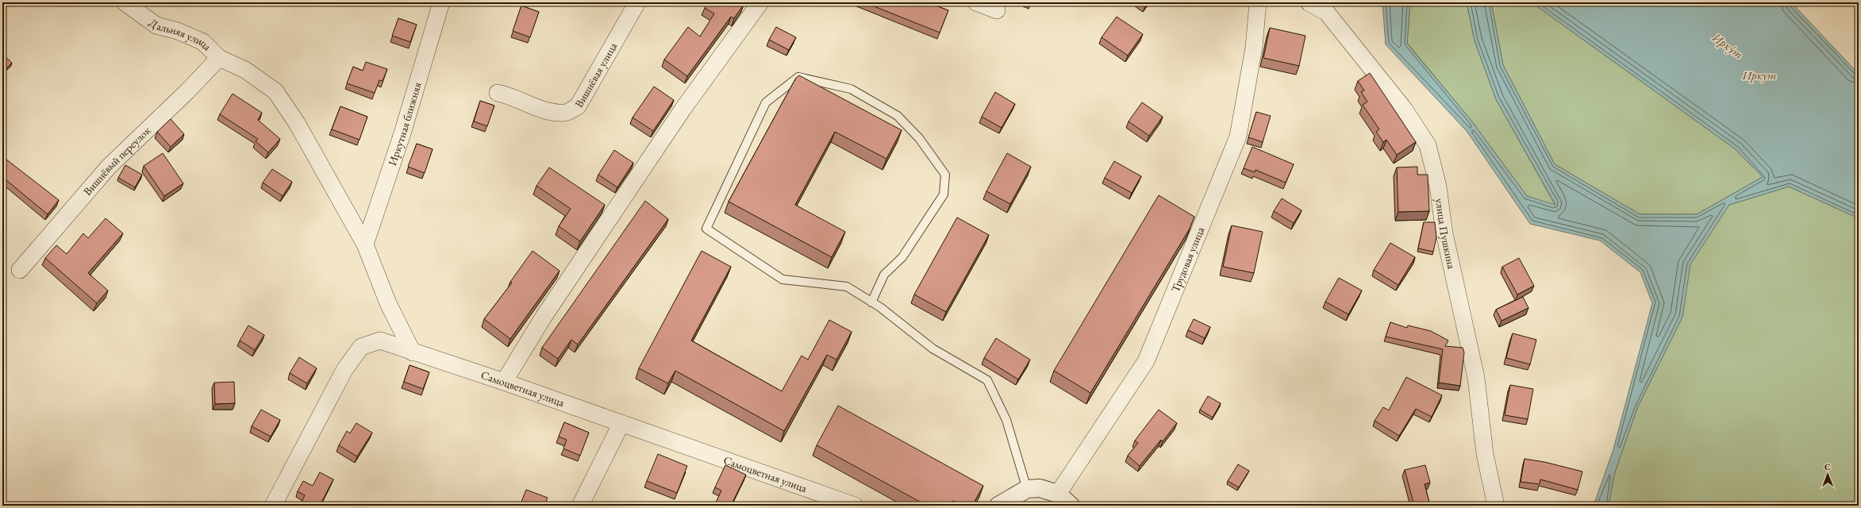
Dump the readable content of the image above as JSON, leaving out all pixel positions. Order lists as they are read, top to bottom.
{
  "streets": {
    "street": [
      "Дальняя улица",
      "Вишнёвая улица",
      "Иркутная ближняя",
      "Вишнёвый переулок",
      "улица Пушкина",
      "Трудовая улица",
      "Самоцветная улица"
    ]
  },
  "crossings": [
    ["Дальняя улица", "Вишнёвый переулок"]
  ],
  "water": ["Ирку́т", "Иркут"],
  "north": "top"
}
